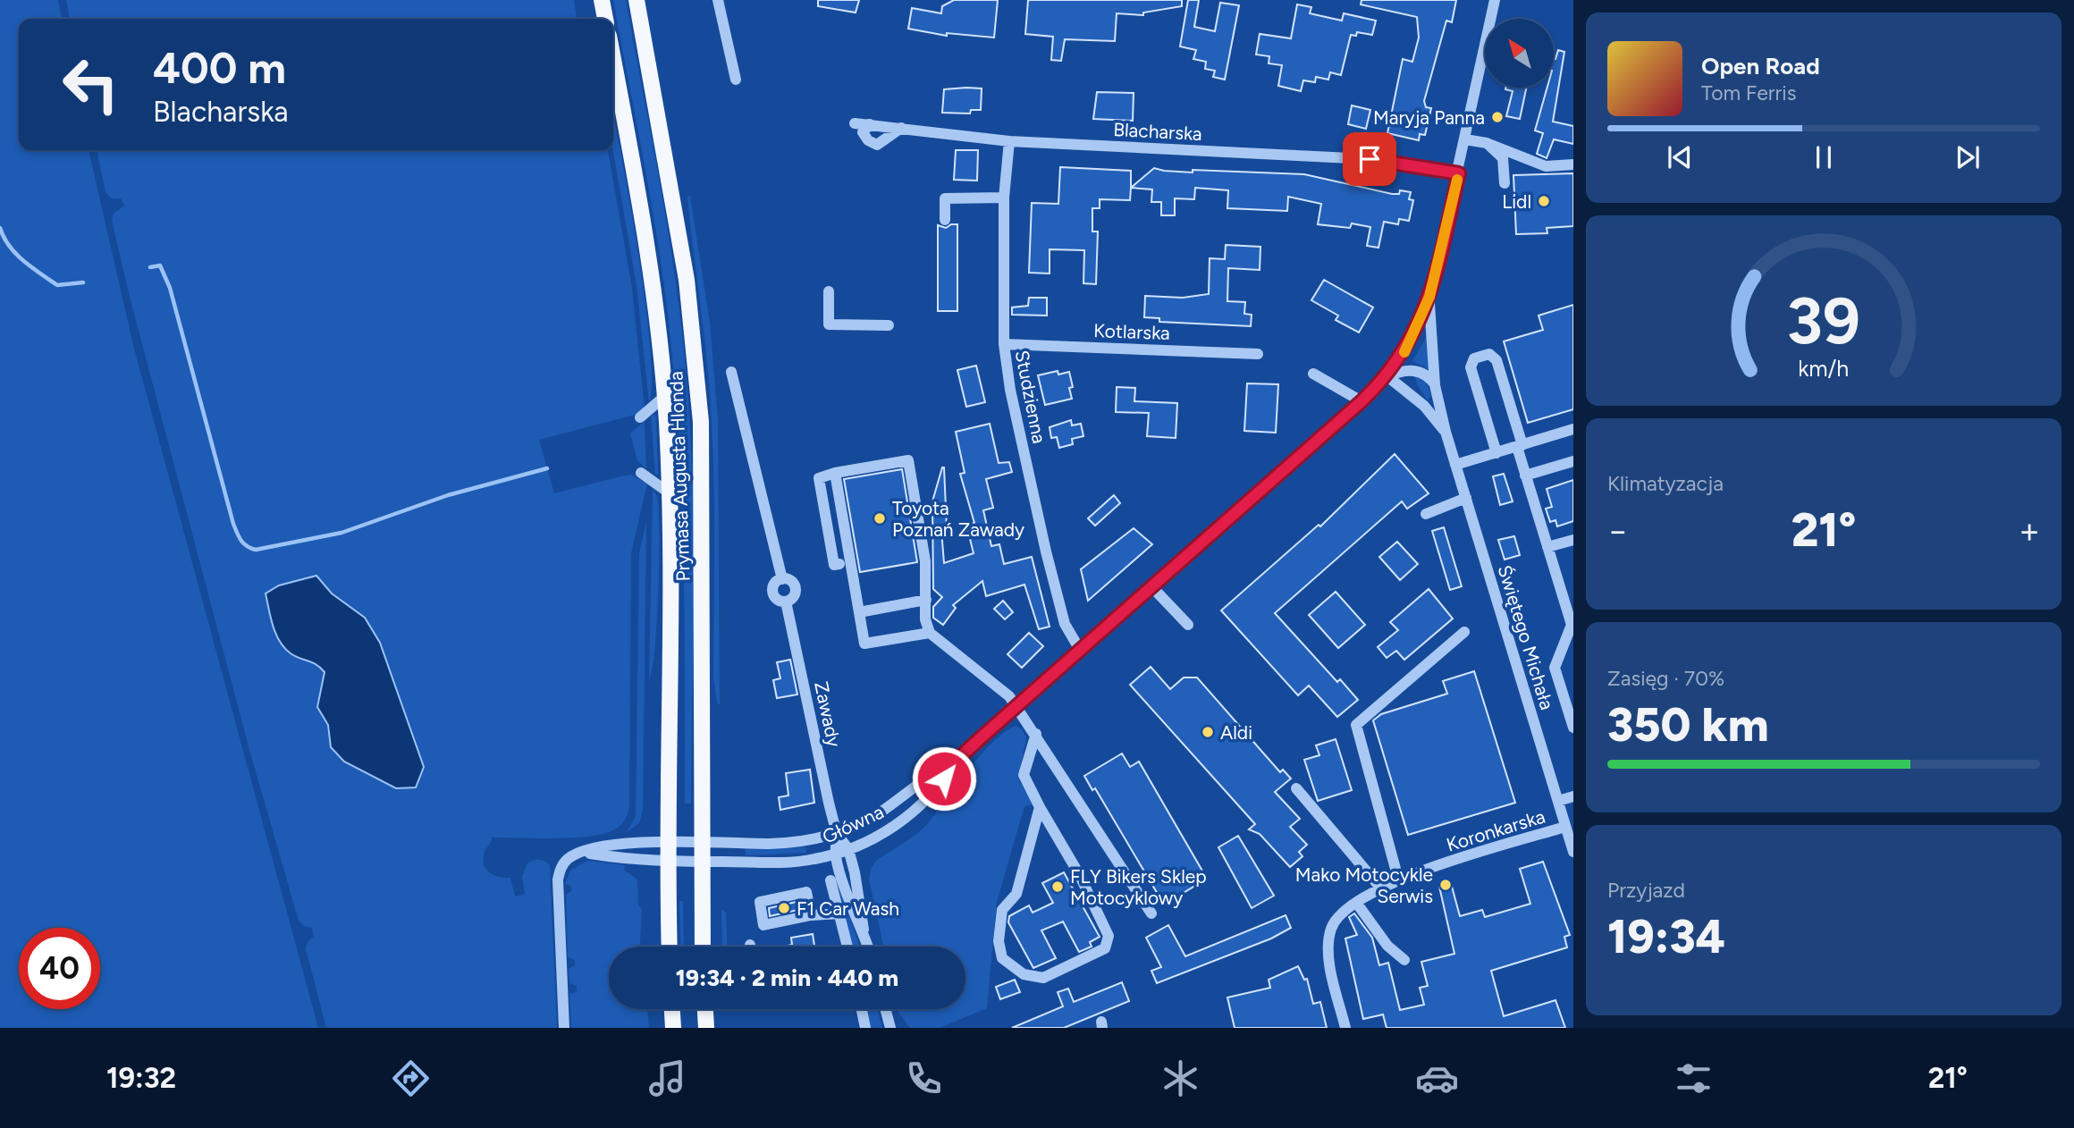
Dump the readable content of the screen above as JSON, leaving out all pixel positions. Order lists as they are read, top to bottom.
{
  "streets": {
    "main road": ["Prymasa Augusta Hlonda"],
    "street": [
      "Blacharska",
      "Kotlarska",
      "Studzienna",
      "Świętego Michała",
      "Zawady",
      "Główna",
      "Koronkarska"
    ]
  },
  "crossings": [
    ["Blacharska", "Studzienna"],
    ["Blacharska", "Główna"],
    ["Kotlarska", "Studzienna"],
    ["Studzienna", "Główna"],
    ["Prymasa Augusta Hlonda", "Główna"],
    ["Świętego Michała", "Główna"],
    ["Świętego Michała", "Koronkarska"],
    ["Zawady", "Główna"]
  ],
  "places": [
    "Maryja Panna",
    "Lidl",
    "Toyota Poznań Zawady",
    "Aldi",
    "Mako Motocykle Serwis",
    "FLY Bikers Sklep Motocyklowy",
    "F1 Car Wash"
  ],
  "north": "top left",
  "page": {
    "turn": ["400 m", "Blacharska"],
    "song": ["Open Road", "Tom Ferris"],
    "tile": [
      "Klimatyzacja",
      ["Zasięg · 70%", "350 km"],
      ["Przyjazd", "19:34"]
    ],
    "heat": ["−", "21°", "+"],
    "limit": "40",
    "trip": "19:34 · 2 min · 440 m",
    "tabs": ["19:32", "21°"],
    "gauge": ["39", "km/h"]
  }
}
